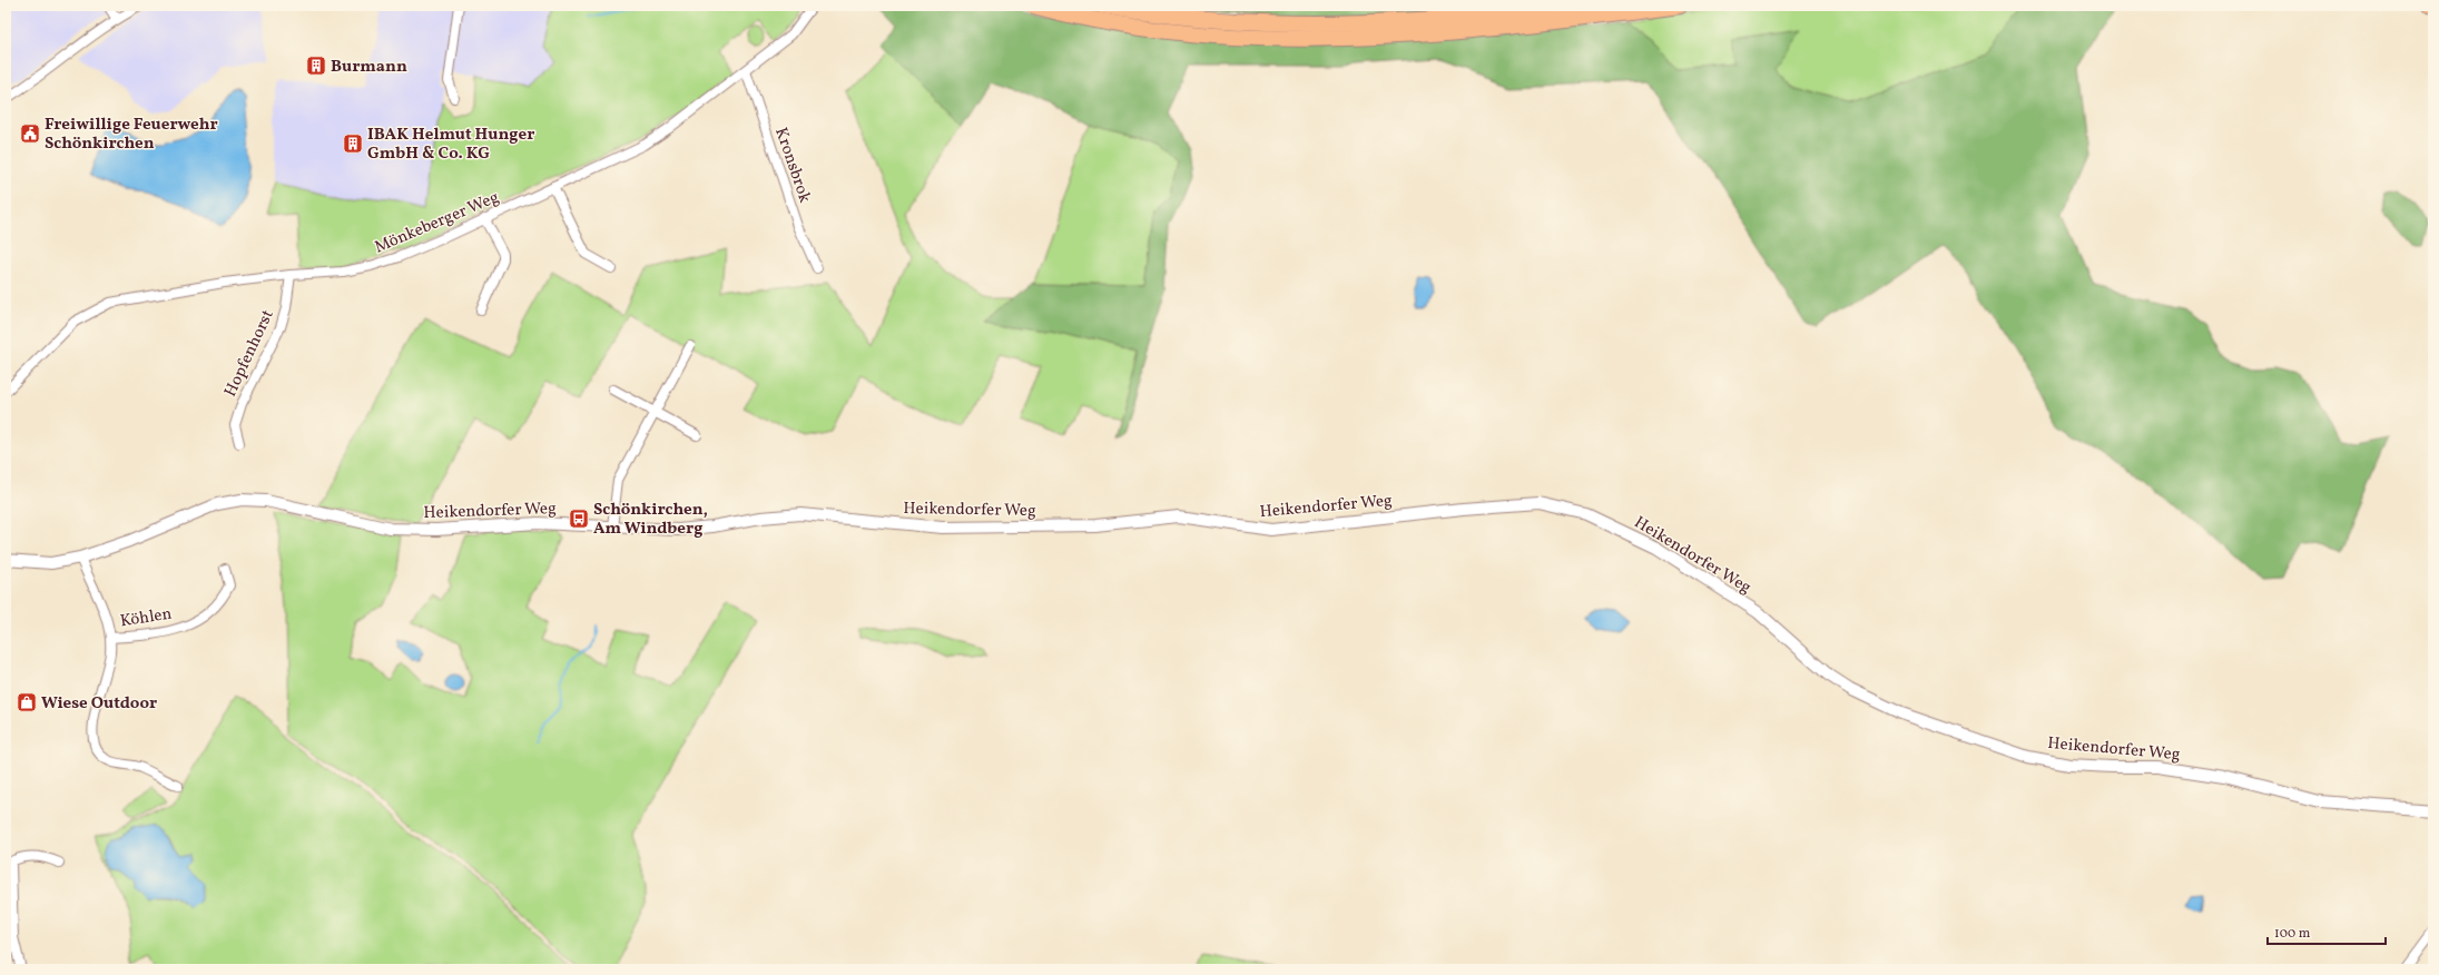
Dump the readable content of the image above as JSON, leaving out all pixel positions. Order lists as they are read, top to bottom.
{
  "streets": {
    "street": [
      "Kronsbrok",
      "Mönkeberger Weg",
      "Hopfenhorst",
      "Heikendorfer Weg",
      "Köhlen"
    ]
  },
  "crossings": [
    ["Kronsbrok", "Mönkeberger Weg"],
    ["Mönkeberger Weg", "Hopfenhorst"]
  ],
  "places": {
    "building": ["Burmann", "IBAK Helmut Hunger GmbH & Co. KG"],
    "public building": ["Freiwillige Feuerwehr Schönkirchen"],
    "bus stop": ["Schönkirchen, Am Windberg"],
    "shop": ["Wiese Outdoor"]
  },
  "scale_bar": "100 m"
}
